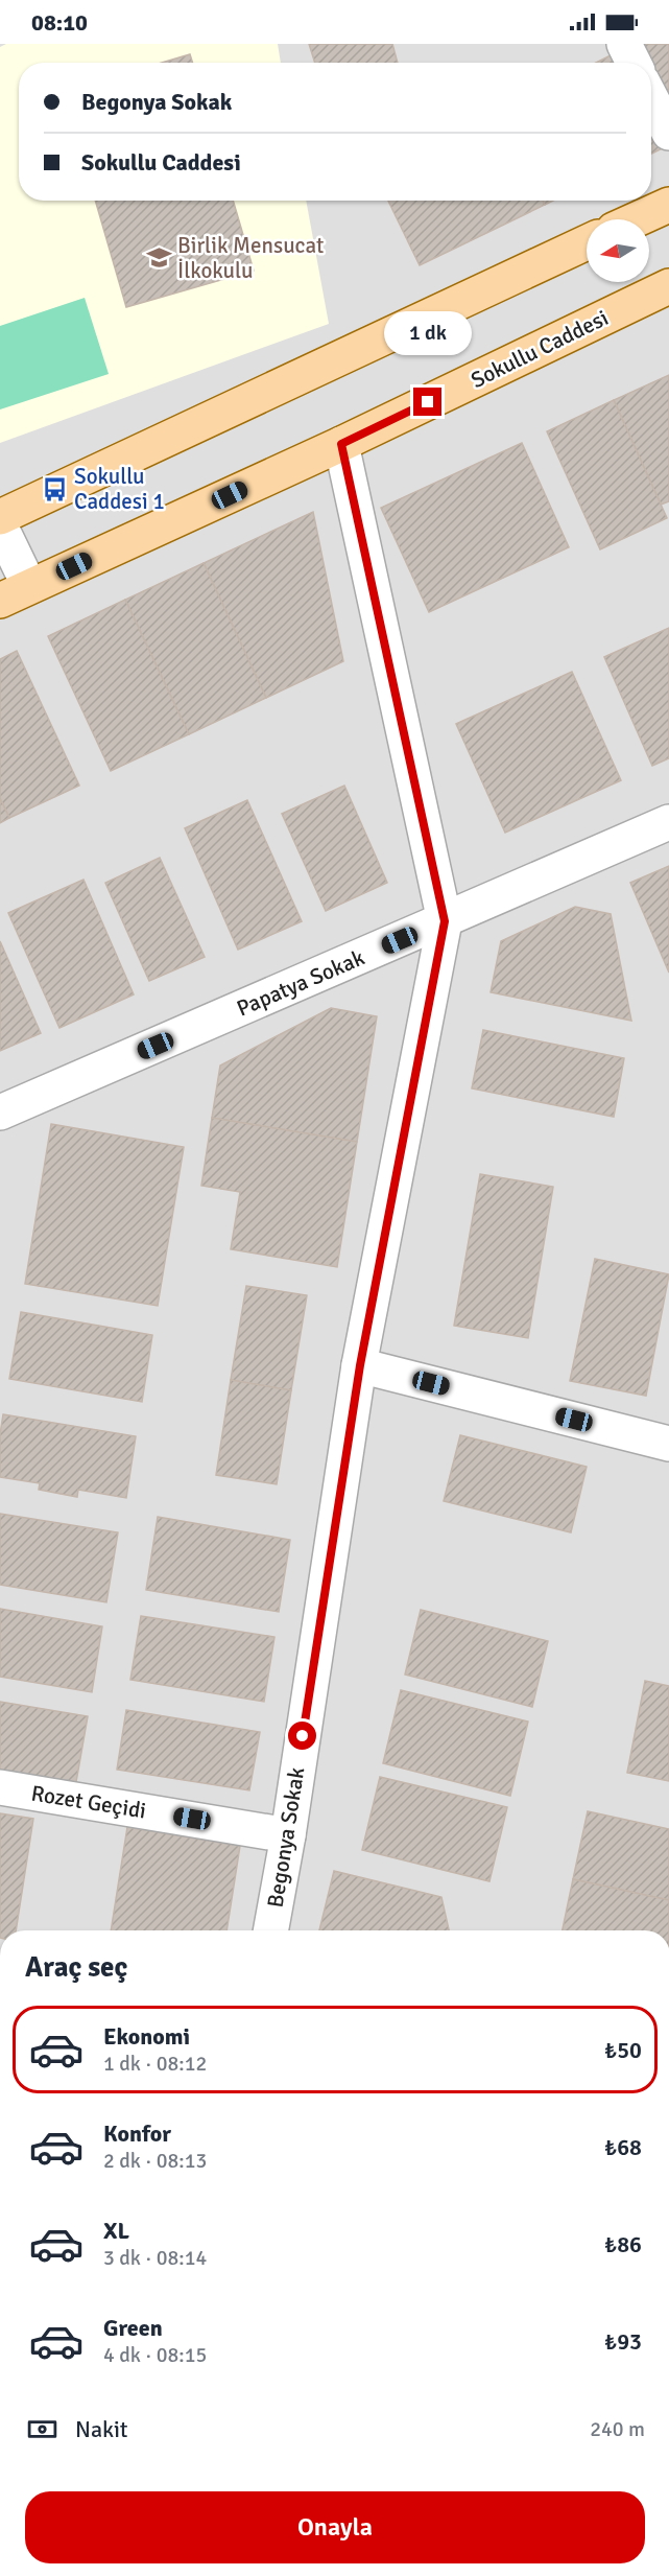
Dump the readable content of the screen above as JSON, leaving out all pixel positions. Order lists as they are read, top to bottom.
{
  "streets": {
    "main road": ["Sokullu Caddesi"],
    "street": ["Papatya Sokak", "Rozet Geçidi", "Begonya Sokak"]
  },
  "crossings": [
    ["Sokullu Caddesi", "Begonya Sokak"],
    ["Papatya Sokak", "Begonya Sokak"],
    ["Rozet Geçidi", "Begonya Sokak"]
  ],
  "places": {
    "school or university": ["Birlik Mensucat İlkokulu"],
    "bus stop": ["Sokullu Caddesi 1"]
  },
  "north": "left",
  "page": {
    "status": "08:10",
    "banner": ["Begonya Sokak", "Sokullu Caddesi"],
    "bubble": "1 dk",
    "heading": "Araç seç",
    "list": [
      {
        "name": "Ekonomi",
        "note": "1 dk · 08:12",
        "value": "₺50"
      },
      {
        "name": "Konfor",
        "note": "2 dk · 08:13",
        "value": "₺68"
      },
      {
        "name": "XL",
        "note": "3 dk · 08:14",
        "value": "₺86"
      },
      {
        "name": "Green",
        "note": "4 dk · 08:15",
        "value": "₺93"
      }
    ],
    "pay": ["Nakit", "240 m"],
    "buttons": "Onayla"
  }
}
